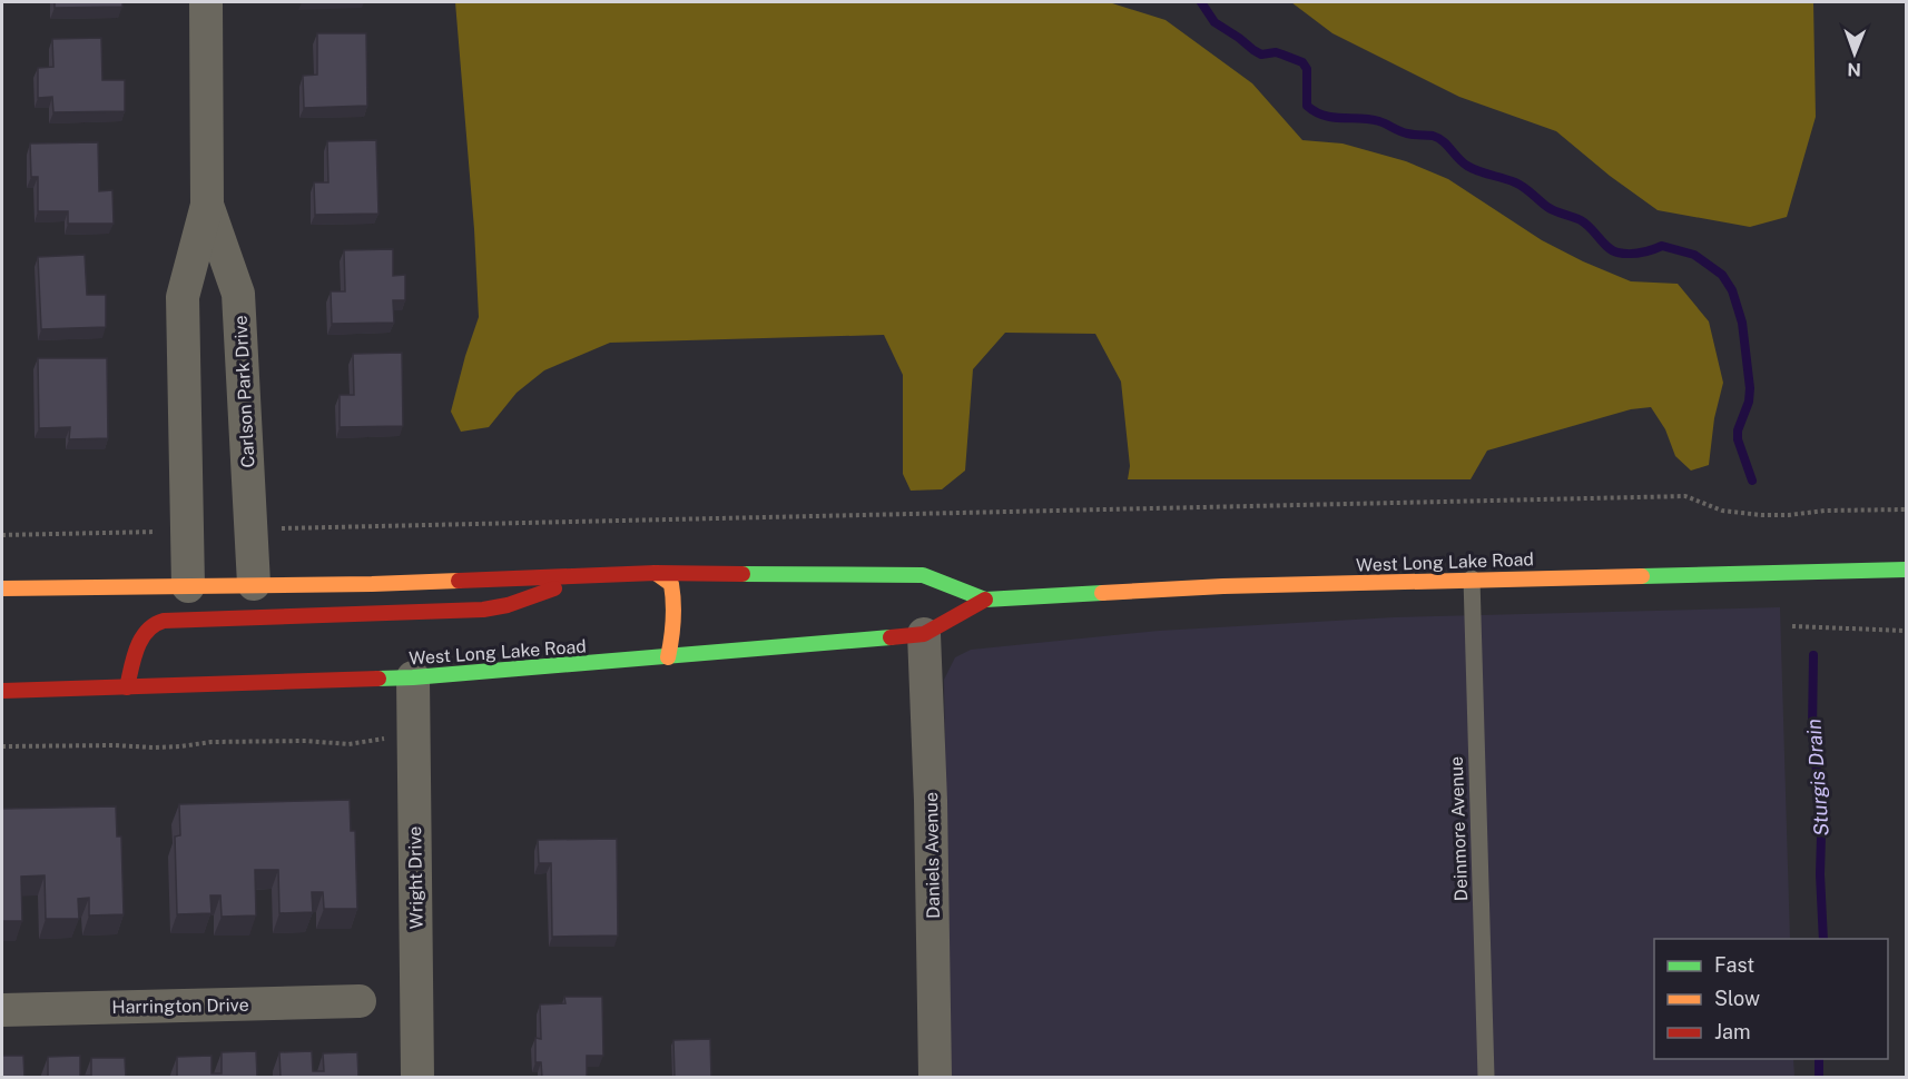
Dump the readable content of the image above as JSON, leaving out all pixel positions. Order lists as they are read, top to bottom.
{
  "streets": {
    "main road": ["West Long Lake Road"],
    "street": [
      "Carlson Park Drive",
      "Daniels Avenue",
      "Wright Drive",
      "Harrington Drive"
    ],
    "lane": ["Deinmore Avenue"]
  },
  "crossings": [
    ["Carlson Park Drive", "West Long Lake Road"],
    ["West Long Lake Road", "Deinmore Avenue"],
    ["West Long Lake Road", "Daniels Avenue"],
    ["West Long Lake Road", "Wright Drive"]
  ],
  "water": ["Sturgis Drain"],
  "legend": ["Fast", "Slow", "Jam"],
  "north": "bottom"
}
